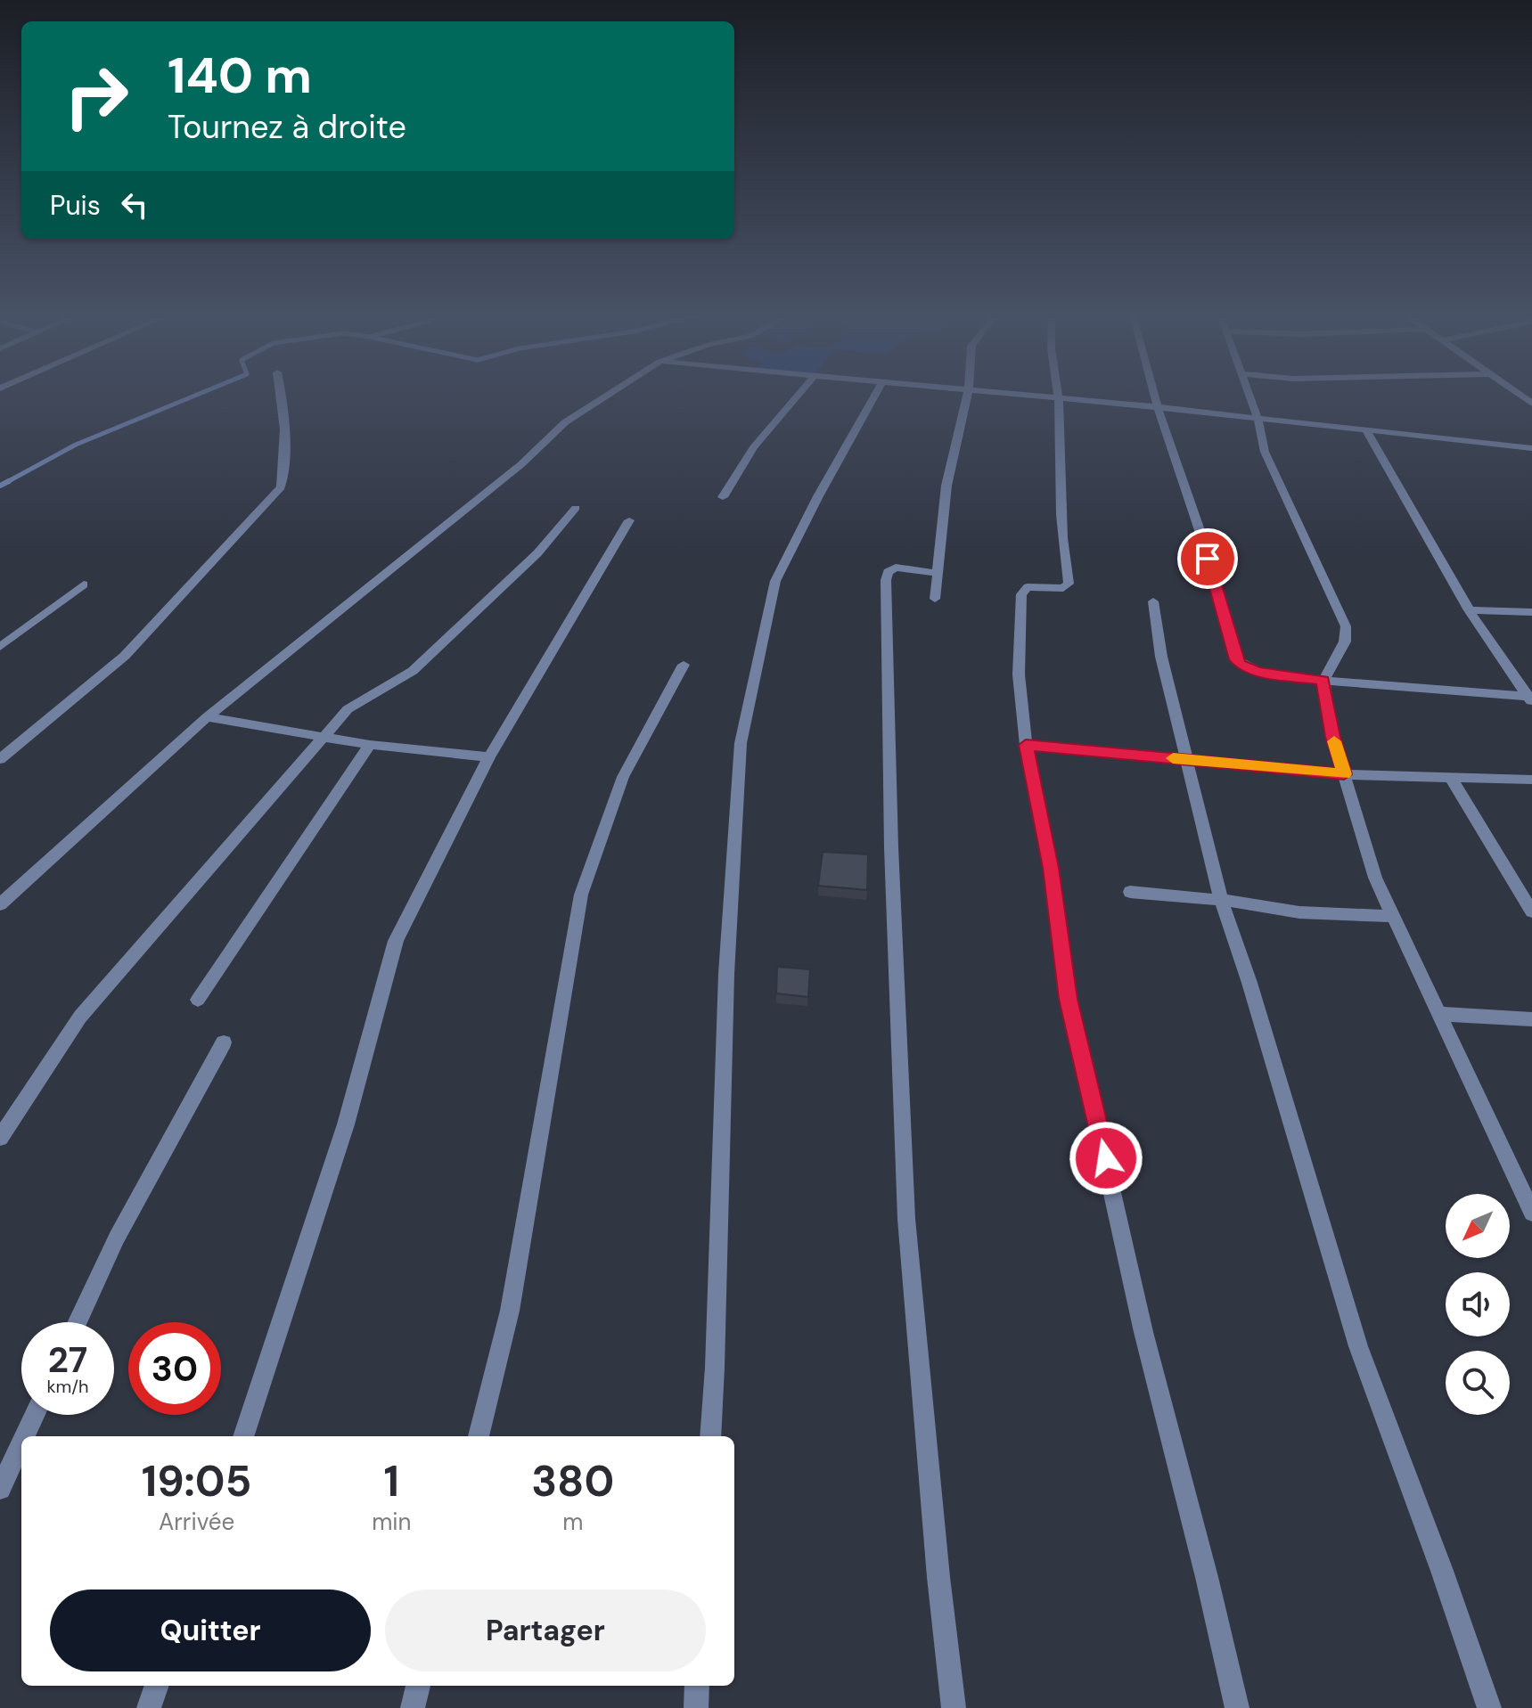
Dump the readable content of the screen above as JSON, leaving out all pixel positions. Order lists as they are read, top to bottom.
{
  "north": "bottom left",
  "page": {
    "turn": ["140 m", "Tournez à droite"],
    "then": "Puis",
    "speed": "27 km/h",
    "limit": "30",
    "eta": [
      "19:05",
      "Arrivée",
      "1",
      "min",
      "380",
      "m"
    ],
    "buttons": ["Quitter", "Partager"]
  }
}
